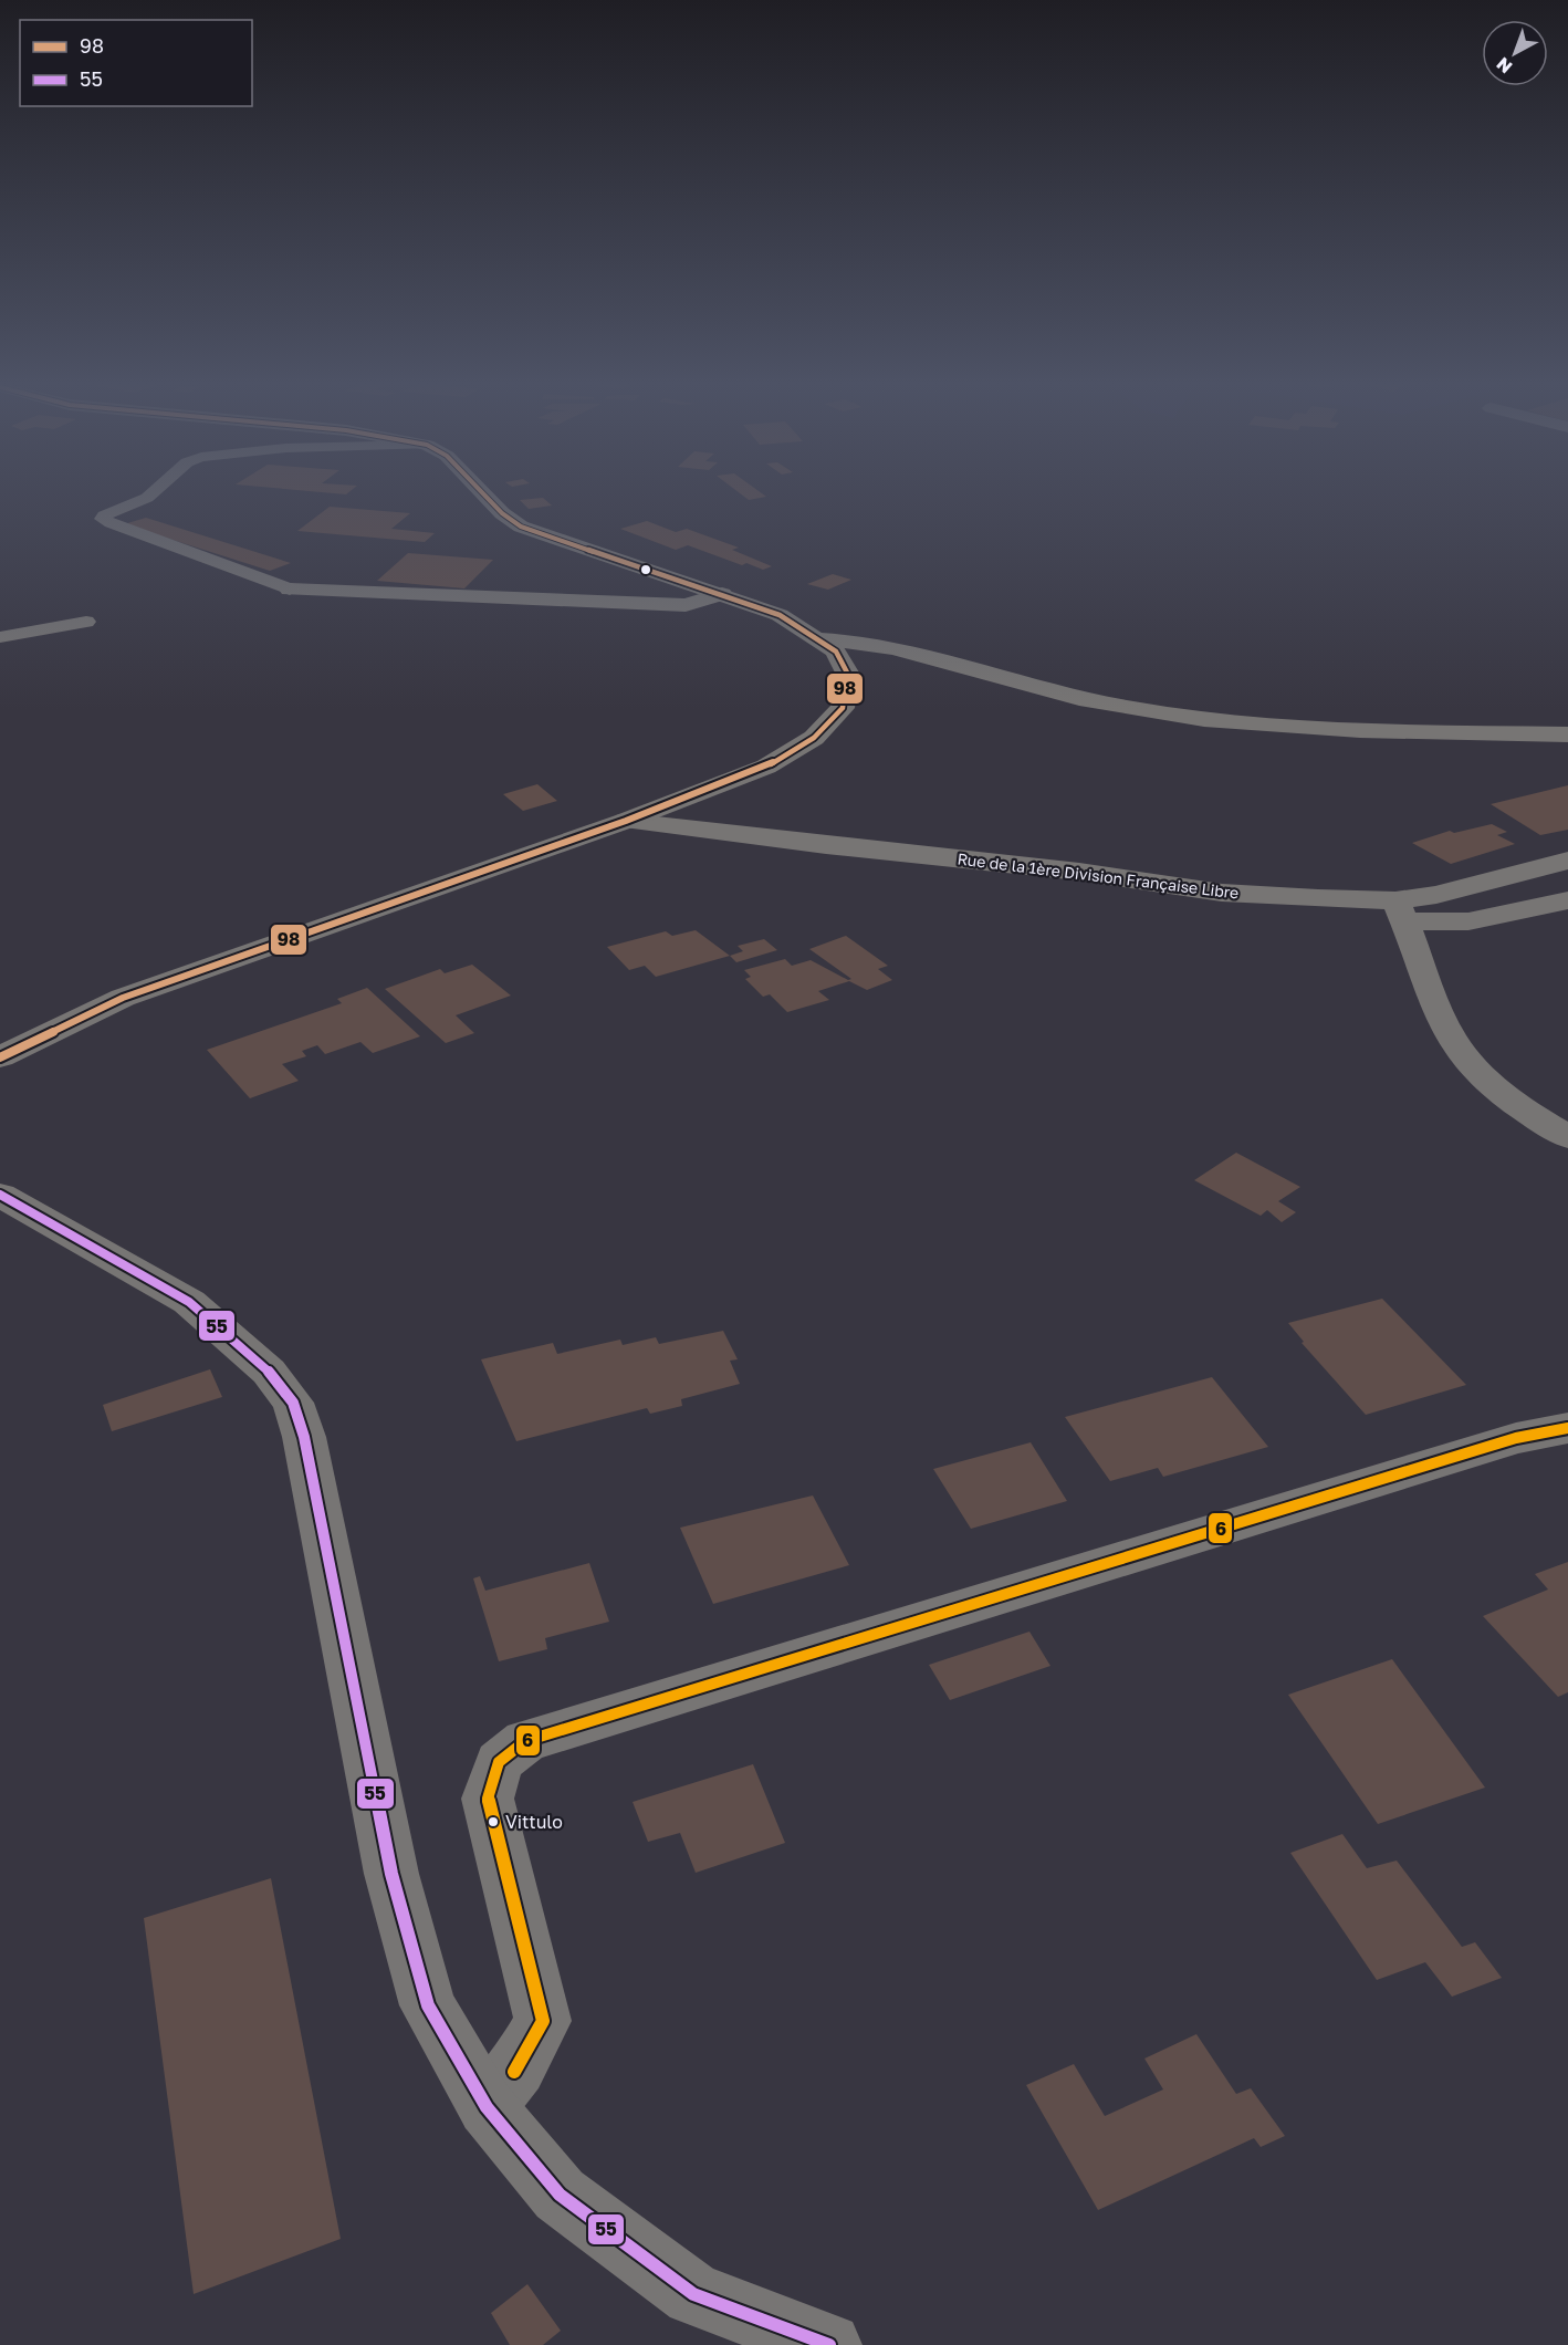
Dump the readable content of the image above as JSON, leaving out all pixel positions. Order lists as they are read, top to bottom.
{
  "streets": {
    "street": ["Rue de la 1ère Division Française Libre"]
  },
  "places": ["Vittulo"],
  "lines": ["transit line 98", "transit line 55", "transit line 6"],
  "legend": ["98", "55"],
  "north": "bottom left"
}
